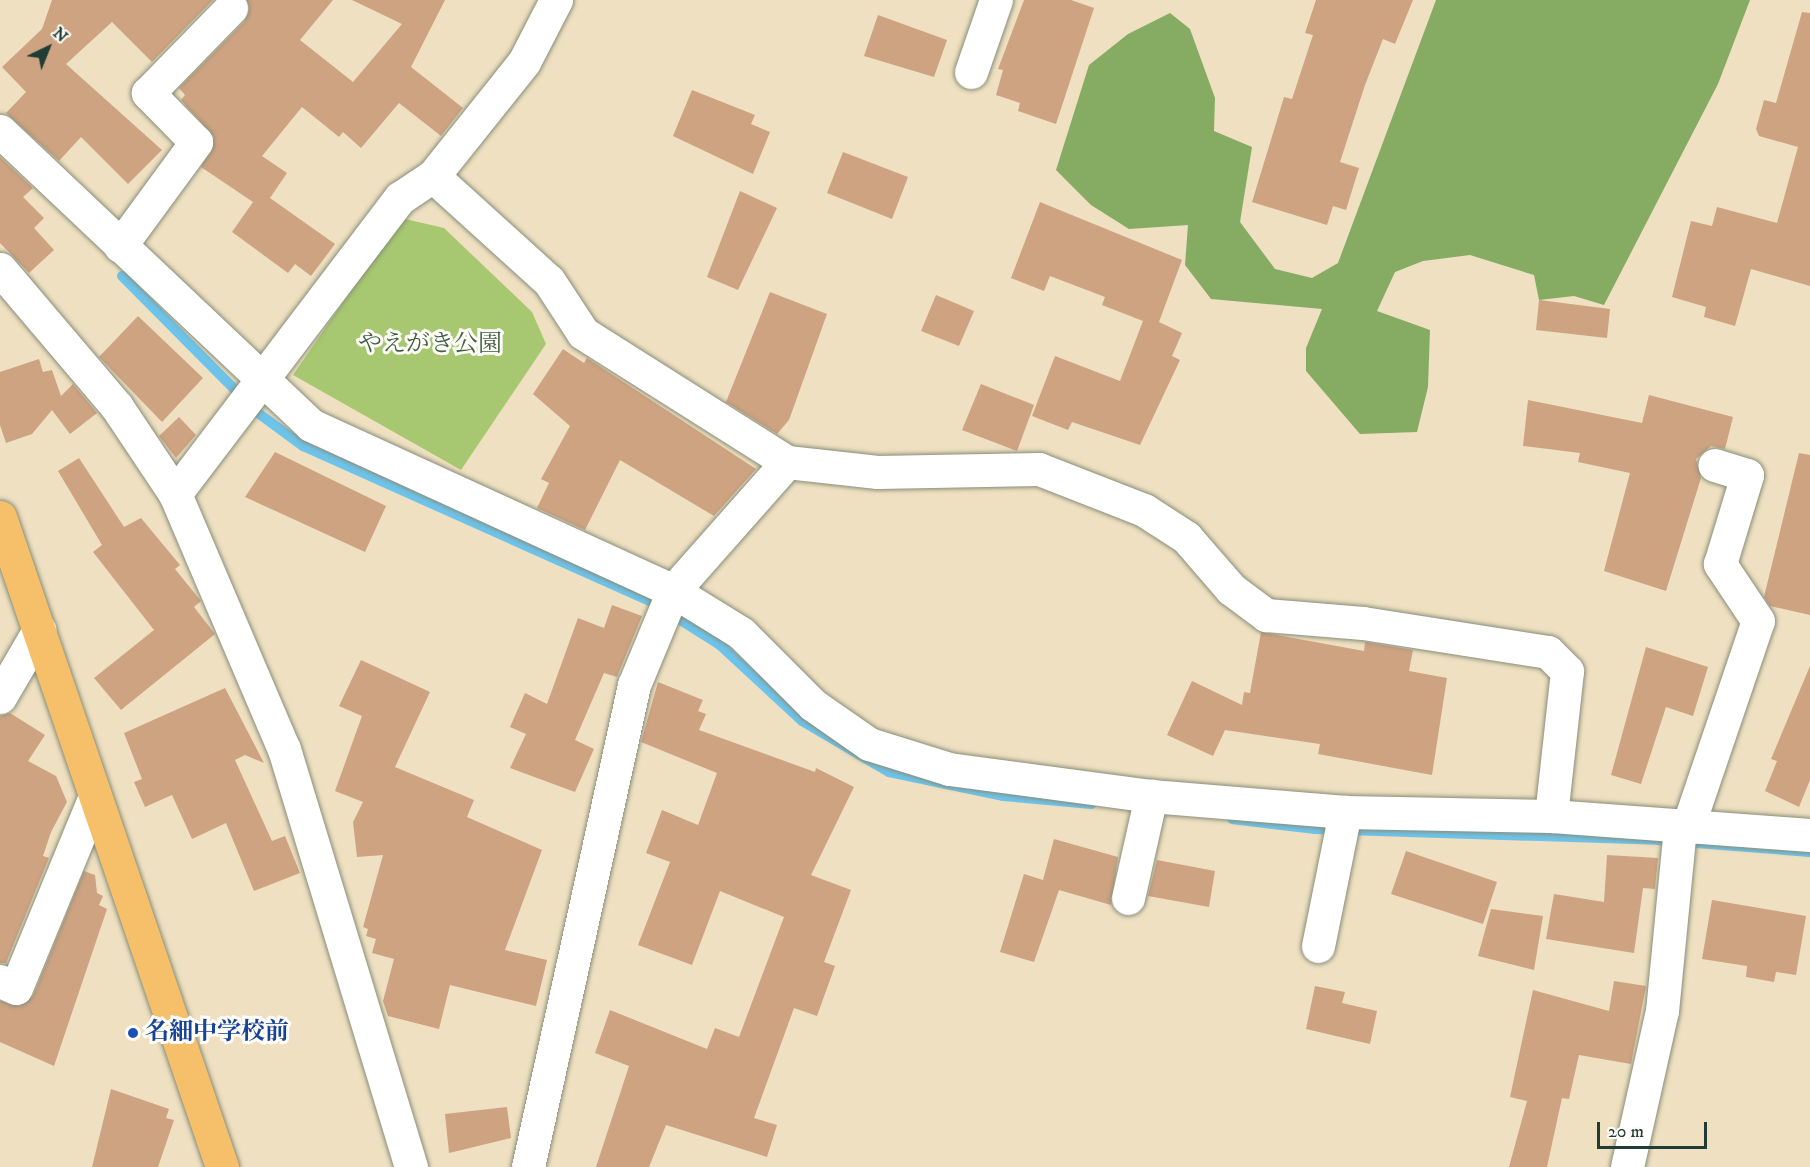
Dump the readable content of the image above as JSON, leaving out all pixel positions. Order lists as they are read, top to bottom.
{
  "parks": ["やえがき公園"],
  "places": ["名細中学校前"],
  "scale_bar": "20 m",
  "north": "top right"
}
